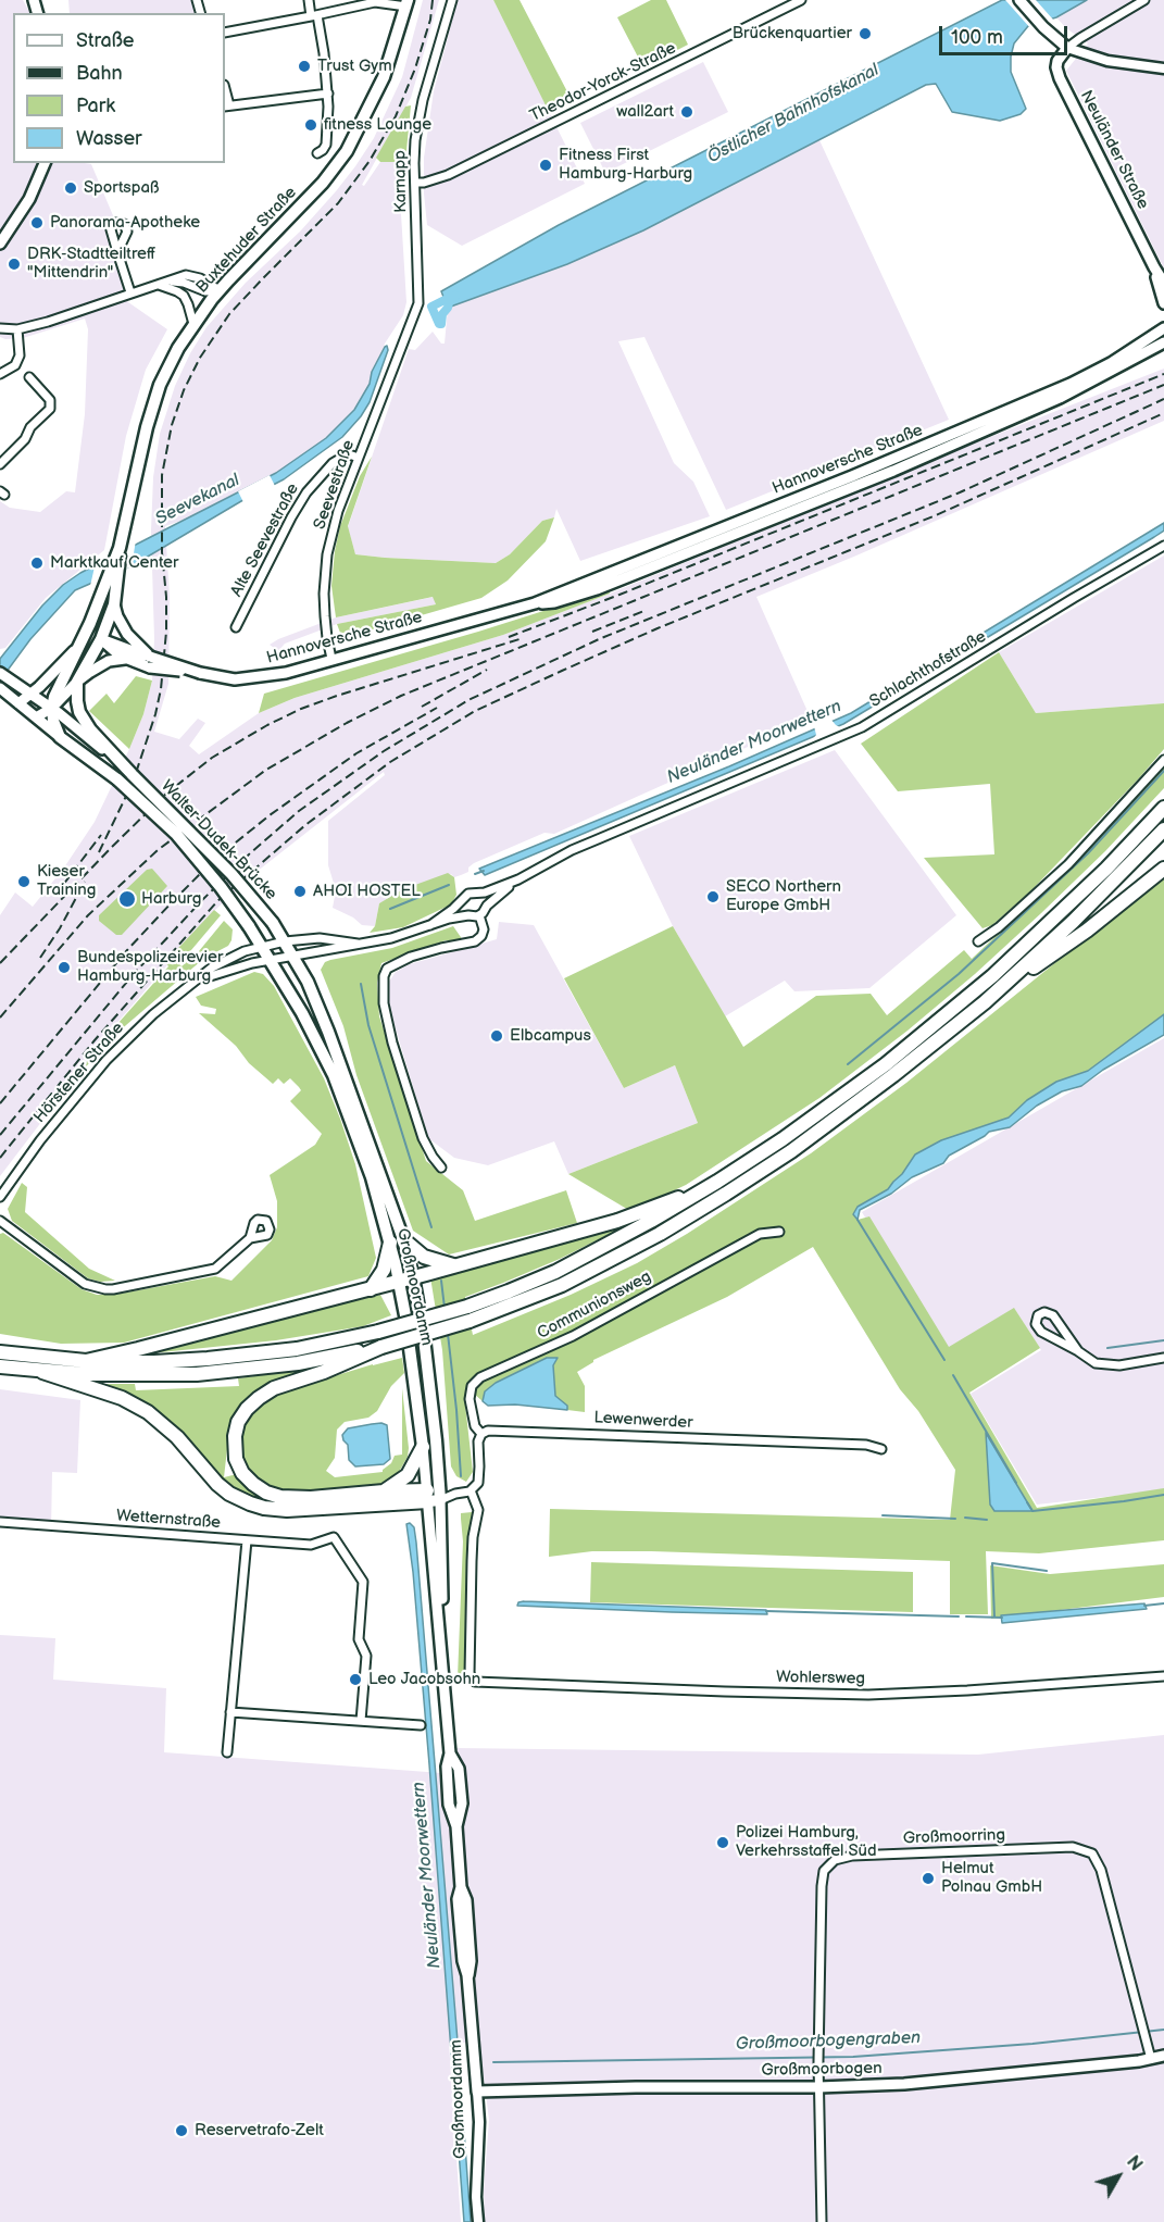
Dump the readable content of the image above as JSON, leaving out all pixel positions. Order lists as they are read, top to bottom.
{
  "streets": {
    "main road": [
      "Neuländer Straße",
      "Buxtehuder Straße",
      "Hannoversche Straße",
      "Walter-Dudek-Brücke",
      "Großmoordamm",
      "Großmoorbogen"
    ],
    "street": [
      "Theodor-Yorck-Straße",
      "Karnapp",
      "Seevestraße",
      "Alte Seevestraße",
      "Schlachthofstraße",
      "Hörstener Straße",
      "Communionsweg",
      "Lewenwerder",
      "Wetternstraße",
      "Wohlersweg",
      "Großmoorring"
    ]
  },
  "crossings": [
    ["Theodor-Yorck-Straße", "Karnapp"],
    ["Karnapp", "Seevestraße"],
    ["Hannoversche Straße", "Seevestraße"],
    ["Seevestraße", "Alte Seevestraße"],
    ["Schlachthofstraße", "Walter-Dudek-Brücke"],
    ["Schlachthofstraße", "Hörstener Straße"],
    ["Schlachthofstraße", "Großmoordamm"],
    ["Walter-Dudek-Brücke", "Hörstener Straße"],
    ["Walter-Dudek-Brücke", "Großmoordamm"],
    ["Hörstener Straße", "Großmoordamm"],
    ["Großmoordamm", "Großmoorbogen"],
    ["Communionsweg", "Lewenwerder"],
    ["Großmoorring", "Großmoorbogen"]
  ],
  "water": [
    "Östlicher Bahnhofskanal",
    "Seevekanal",
    "Neuländer Moorwettern",
    "Großmoorbogengraben"
  ],
  "places": [
    "Brückenquartier",
    "Trust Gym",
    "wall2art",
    "fitness Lounge",
    "Fitness First Hamburg-Harburg",
    "Sportspaß",
    "Panorama-Apotheke",
    "DRK-Stadtteiltreff \"Mittendrin\"",
    "Marktkauf Center",
    "Kieser Training",
    "AHOI HOSTEL",
    "SECO Northern Europe GmbH",
    "Harburg",
    "Bundespolizeirevier Hamburg-Harburg",
    "Elbcampus",
    "Leo Jacobsohn",
    "Polizei Hamburg, Verkehrsstaffel Süd",
    "Helmut Polnau GmbH",
    "Reservetrafo-Zelt"
  ],
  "legend": [
    "Straße",
    "Bahn",
    "Park",
    "Wasser"
  ],
  "scale_bar": "100 m",
  "north": "top right"
}
